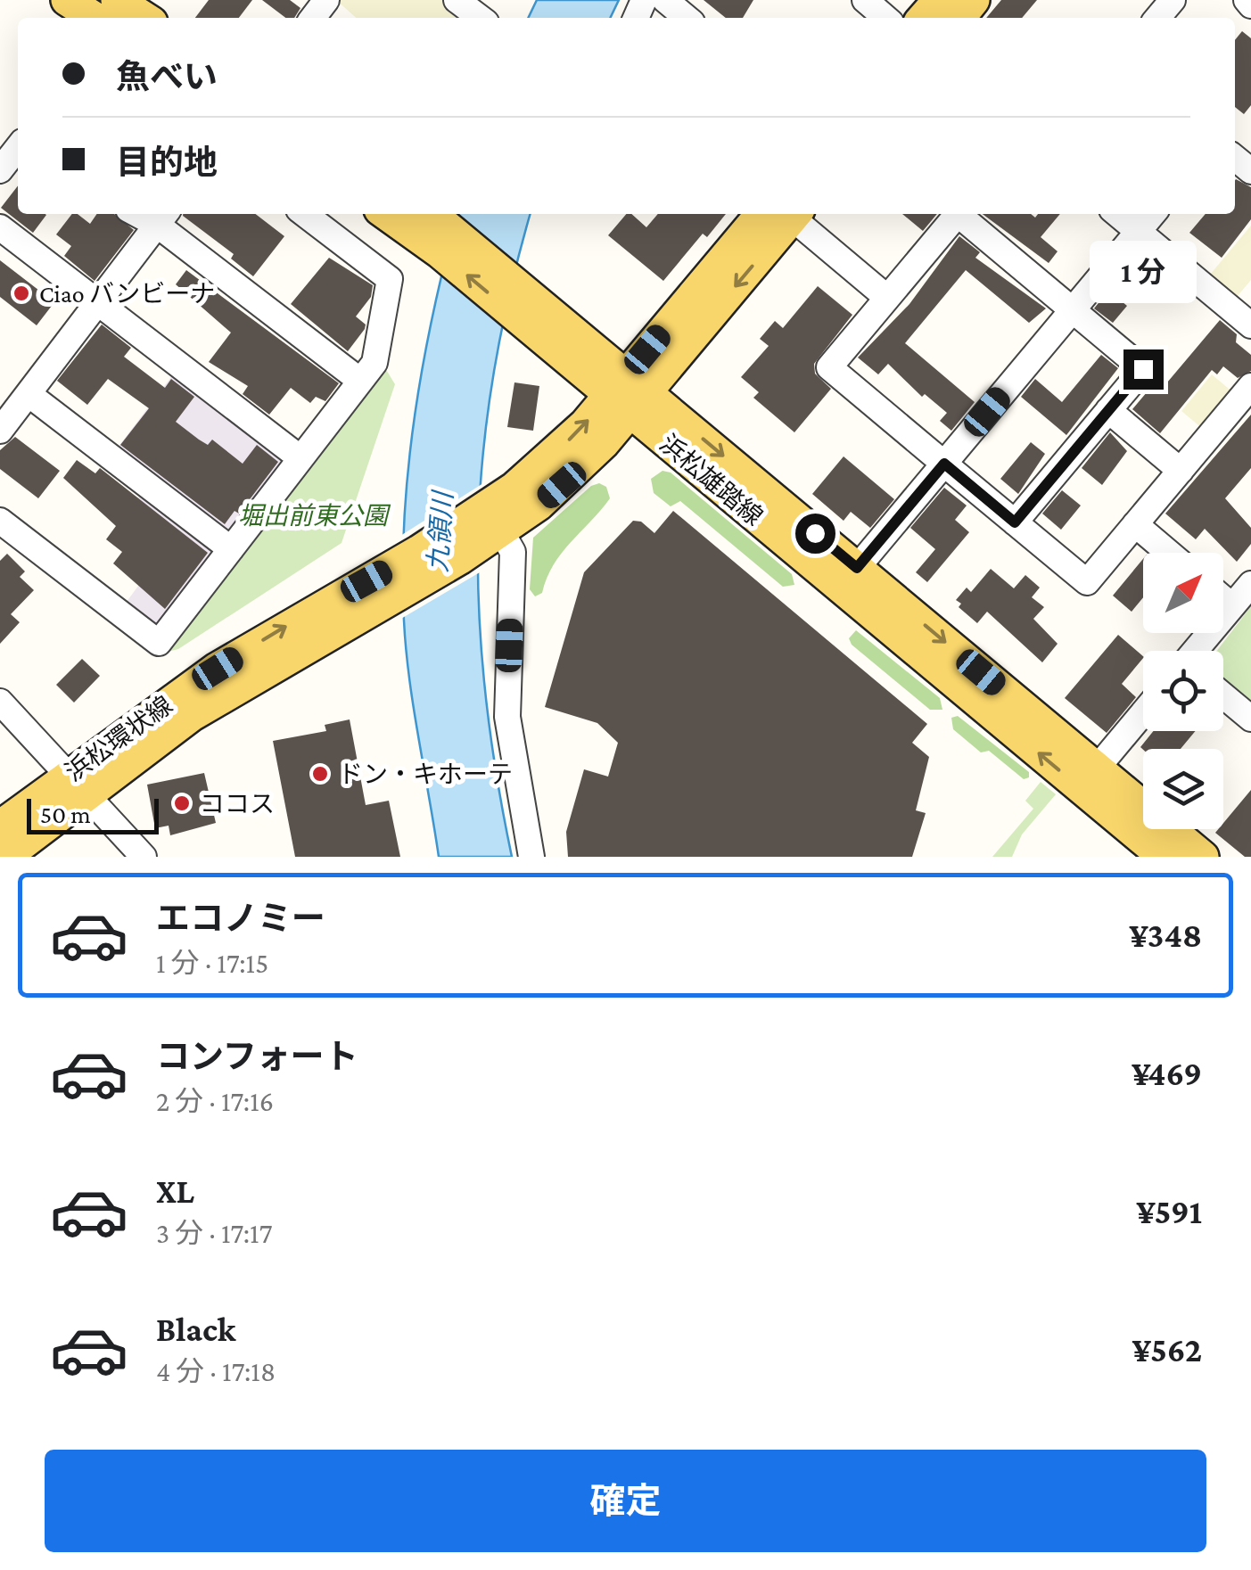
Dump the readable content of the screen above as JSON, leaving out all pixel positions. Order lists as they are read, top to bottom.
{
  "streets": {
    "main road": ["浜松雄踏線", "浜松環状線"]
  },
  "crossings": [
    ["浜松雄踏線", "浜松環状線"]
  ],
  "water": ["九領川"],
  "parks": ["堀出前東公園"],
  "places": ["Ciao バンビーナ", "ドン・キホーテ", "ココス"],
  "scale_bar": "50 m",
  "north": "top right",
  "page": {
    "banner": ["魚べい", "目的地"],
    "bubble": "1 分",
    "scale": "50 m",
    "list": [
      {
        "name": "エコノミー",
        "note": "1 分 · 17:15",
        "value": "¥348"
      },
      {
        "name": "コンフォート",
        "note": "2 分 · 17:16",
        "value": "¥469"
      },
      {
        "name": "XL",
        "note": "3 分 · 17:17",
        "value": "¥591"
      },
      {
        "name": "Black",
        "note": "4 分 · 17:18",
        "value": "¥562"
      }
    ],
    "buttons": "確定"
  }
}
